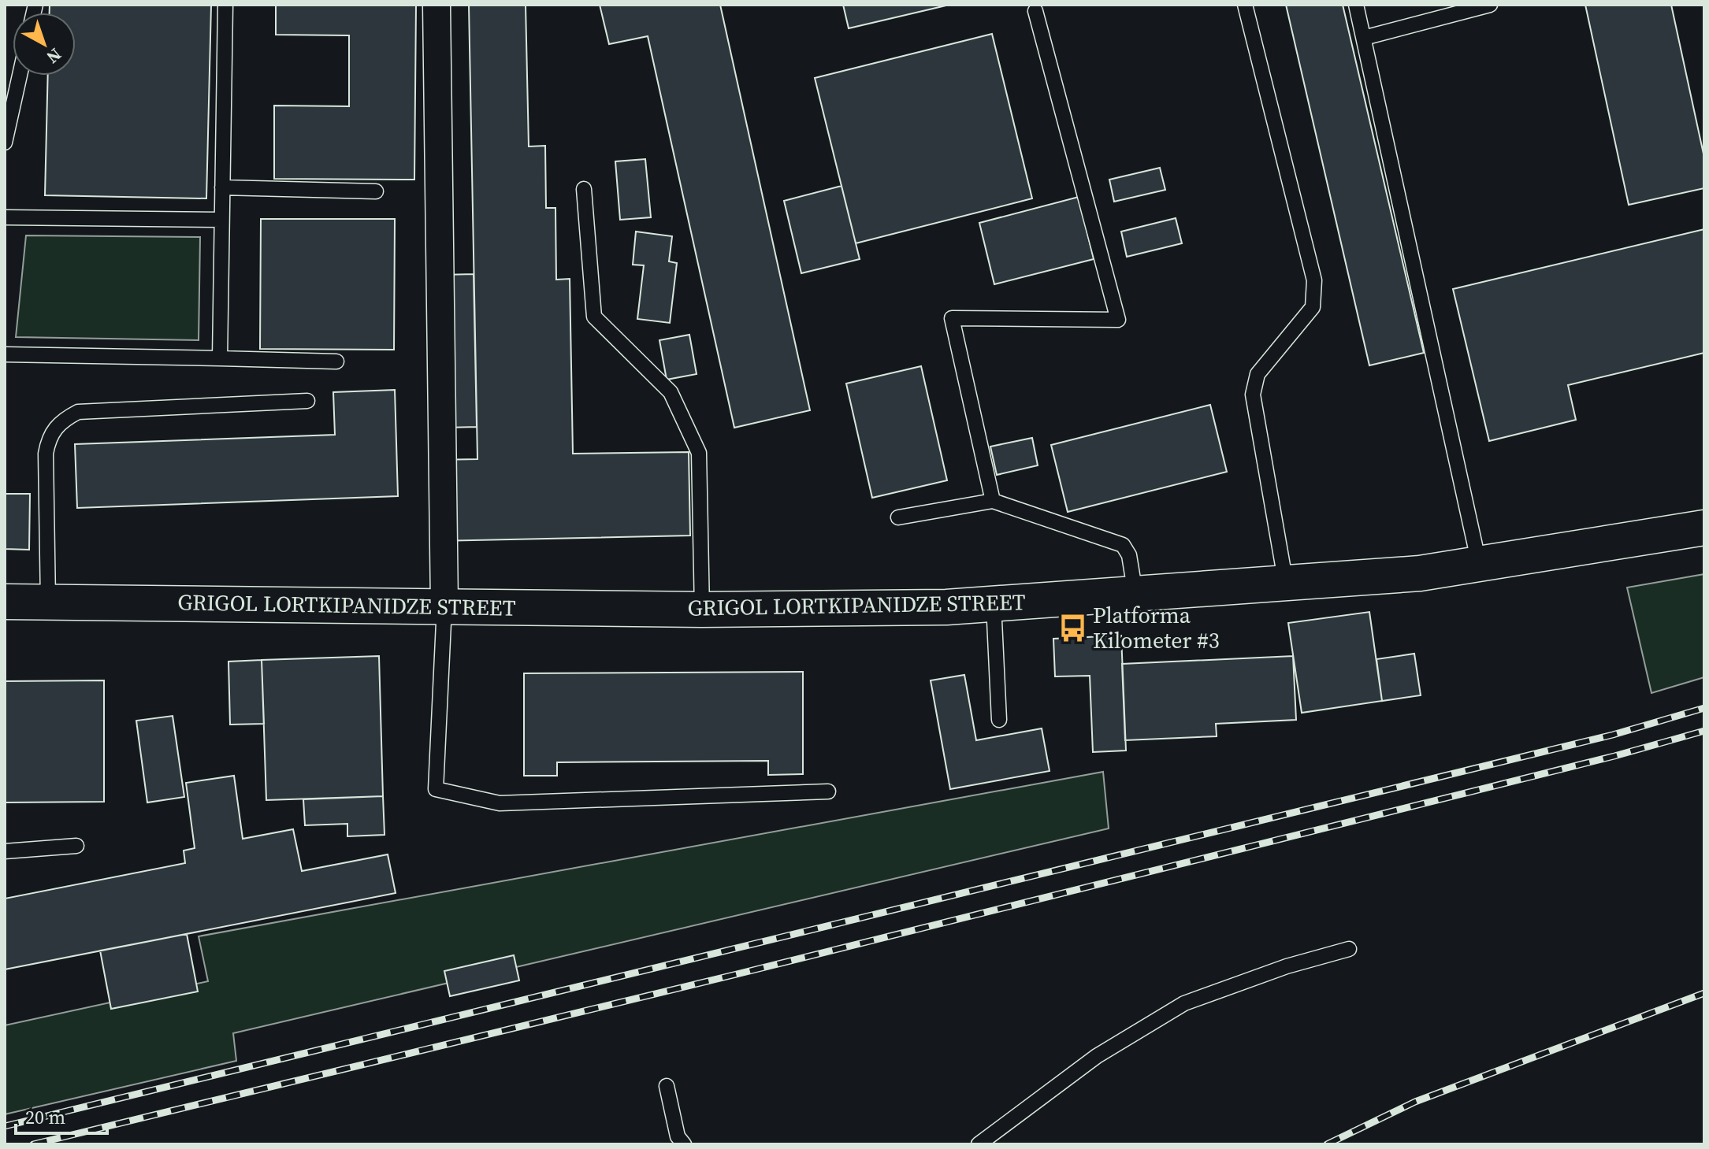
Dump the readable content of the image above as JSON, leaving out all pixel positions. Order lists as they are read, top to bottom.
{
  "streets": {
    "street": ["GRIGOL LORTKIPANIDZE STREET"]
  },
  "places": {
    "bus stop": ["Platforma Kilometer #3"]
  },
  "scale_bar": "20 m",
  "north": "bottom right"
}
